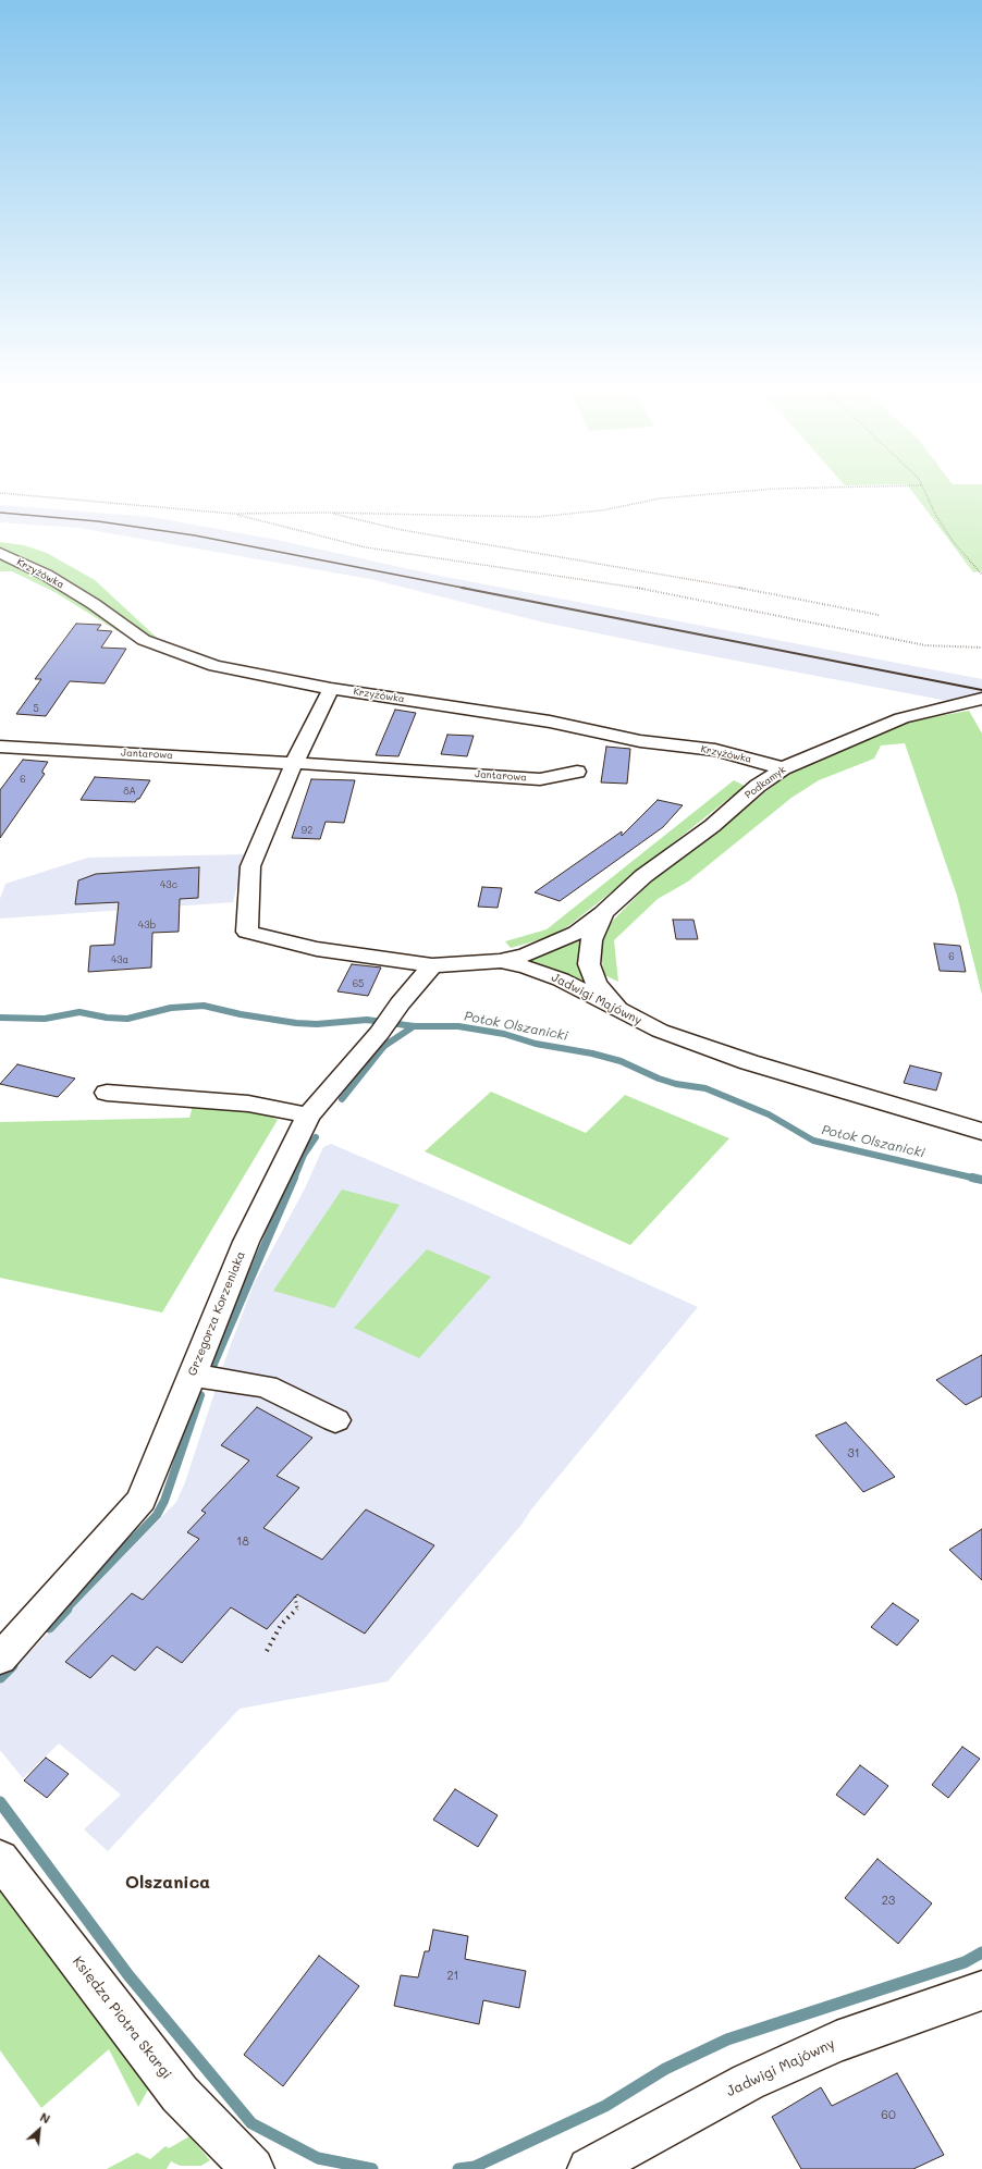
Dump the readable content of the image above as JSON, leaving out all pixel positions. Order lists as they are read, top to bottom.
{
  "streets": {
    "street": [
      "Krzyżówka",
      "Jantarowa",
      "Podkamyk",
      "Jadwigi Majówny",
      "Grzegorza Korzeniaka",
      "Księdza Piotra Skargi"
    ]
  },
  "crossings": [
    ["Krzyżówka", "Podkamyk"],
    ["Jantarowa", "Jadwigi Majówny"],
    ["Podkamyk", "Jadwigi Majówny"],
    ["Jadwigi Majówny", "Grzegorza Korzeniaka"]
  ],
  "districts": ["Olszanica"],
  "water": ["Potok Olszanicki"],
  "house_numbers": [
    "5",
    "6",
    "8A",
    "92",
    "43c",
    "43b",
    "6",
    "43a",
    "65",
    "31",
    "18",
    "23",
    "21",
    "60"
  ],
  "north": "top right"
}
